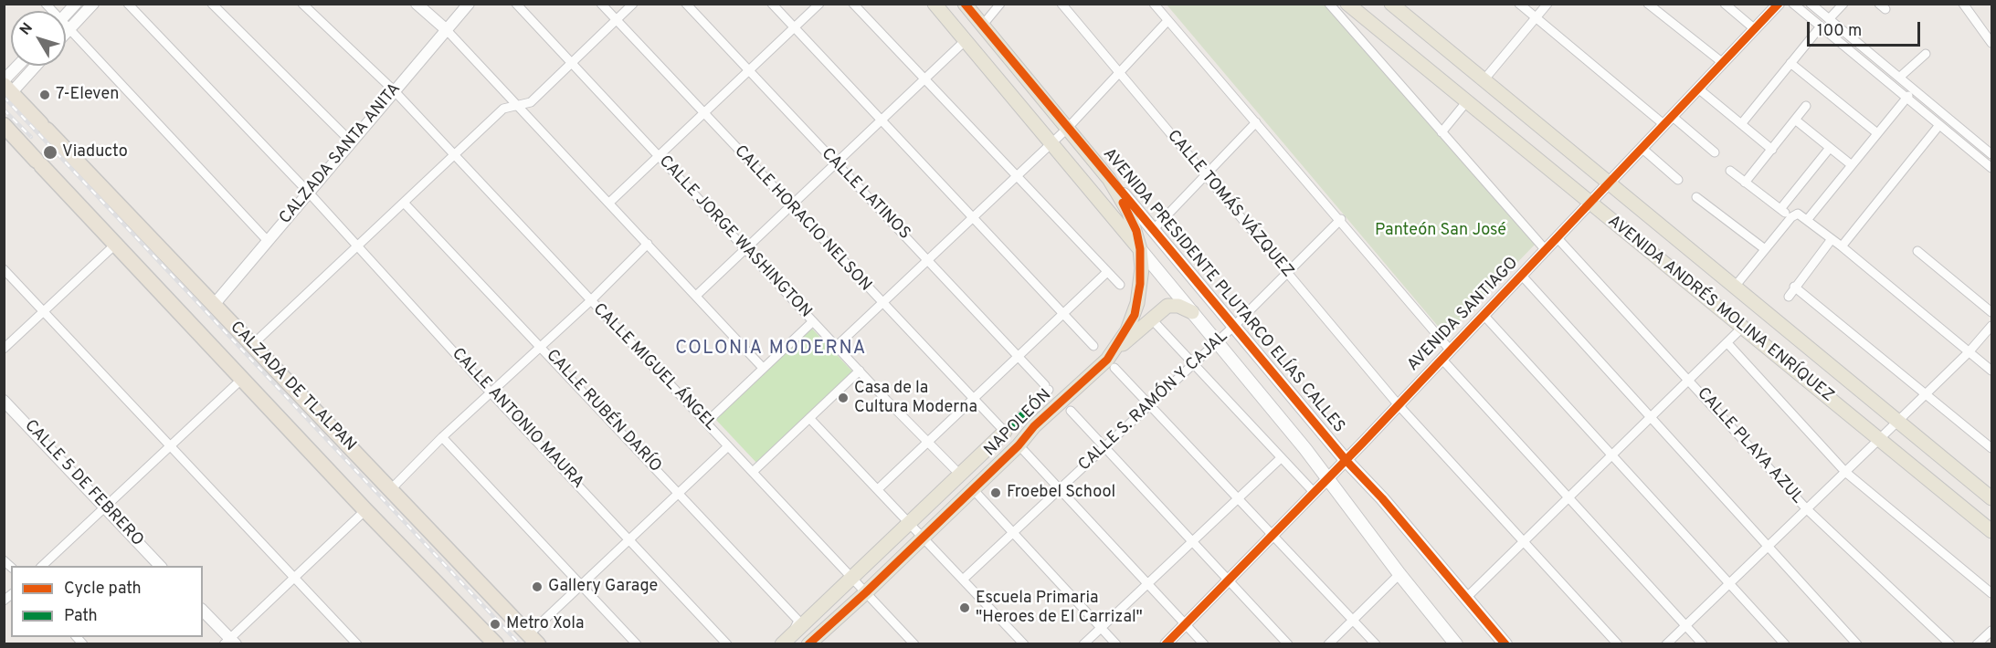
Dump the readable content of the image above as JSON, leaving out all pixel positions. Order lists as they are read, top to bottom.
{
  "streets": {
    "highway": ["CALZADA DE TLALPAN"],
    "main road": ["AVENIDA PRESIDENTE PLUTARCO ELÍAS CALLES", "AVENIDA ANDRÉS MOLINA ENRÍQUEZ", "NAPOLEÓN"],
    "street": [
      "CALZADA SANTA ANITA",
      "CALLE LATINOS",
      "CALLE TOMÁS VÁZQUEZ",
      "CALLE HORACIO NELSON",
      "CALLE JORGE WASHINGTON",
      "AVENIDA SANTIAGO",
      "CALLE MIGUEL ÁNGEL",
      "CALLE S. RAMÓN Y CAJAL",
      "CALLE RUBÉN DARÍO",
      "CALLE ANTONIO MAURA",
      "CALLE PLAYA AZUL",
      "CALLE 5 DE FEBRERO"
    ]
  },
  "crossings": [
    ["CALZADA SANTA ANITA", "CALLE MIGUEL ÁNGEL"],
    ["CALZADA SANTA ANITA", "CALZADA DE TLALPAN"],
    ["CALZADA SANTA ANITA", "CALLE ANTONIO MAURA"],
    ["CALLE LATINOS", "NAPOLEÓN"],
    ["CALLE TOMÁS VÁZQUEZ", "AVENIDA SANTIAGO"],
    ["CALLE TOMÁS VÁZQUEZ", "CALLE S. RAMÓN Y CAJAL"],
    ["CALLE HORACIO NELSON", "NAPOLEÓN"],
    ["AVENIDA PRESIDENTE PLUTARCO ELÍAS CALLES", "AVENIDA SANTIAGO"],
    ["AVENIDA PRESIDENTE PLUTARCO ELÍAS CALLES", "CALLE S. RAMÓN Y CAJAL"],
    ["AVENIDA PRESIDENTE PLUTARCO ELÍAS CALLES", "NAPOLEÓN"],
    ["AVENIDA ANDRÉS MOLINA ENRÍQUEZ", "AVENIDA SANTIAGO"],
    ["AVENIDA SANTIAGO", "CALLE PLAYA AZUL"],
    ["CALLE MIGUEL ÁNGEL", "NAPOLEÓN"]
  ],
  "districts": ["COLONIA MODERNA"],
  "parks": ["Panteón San José"],
  "places": [
    "7-Eleven",
    "Viaducto",
    "Casa de la Cultura Moderna",
    "Froebel School",
    "Gallery Garage",
    "Escuela Primaria \"Heroes de El Carrizal\"",
    "Metro Xola"
  ],
  "legend": ["Cycle path", "Path"],
  "scale_bar": "100 m",
  "north": "top left"
}
